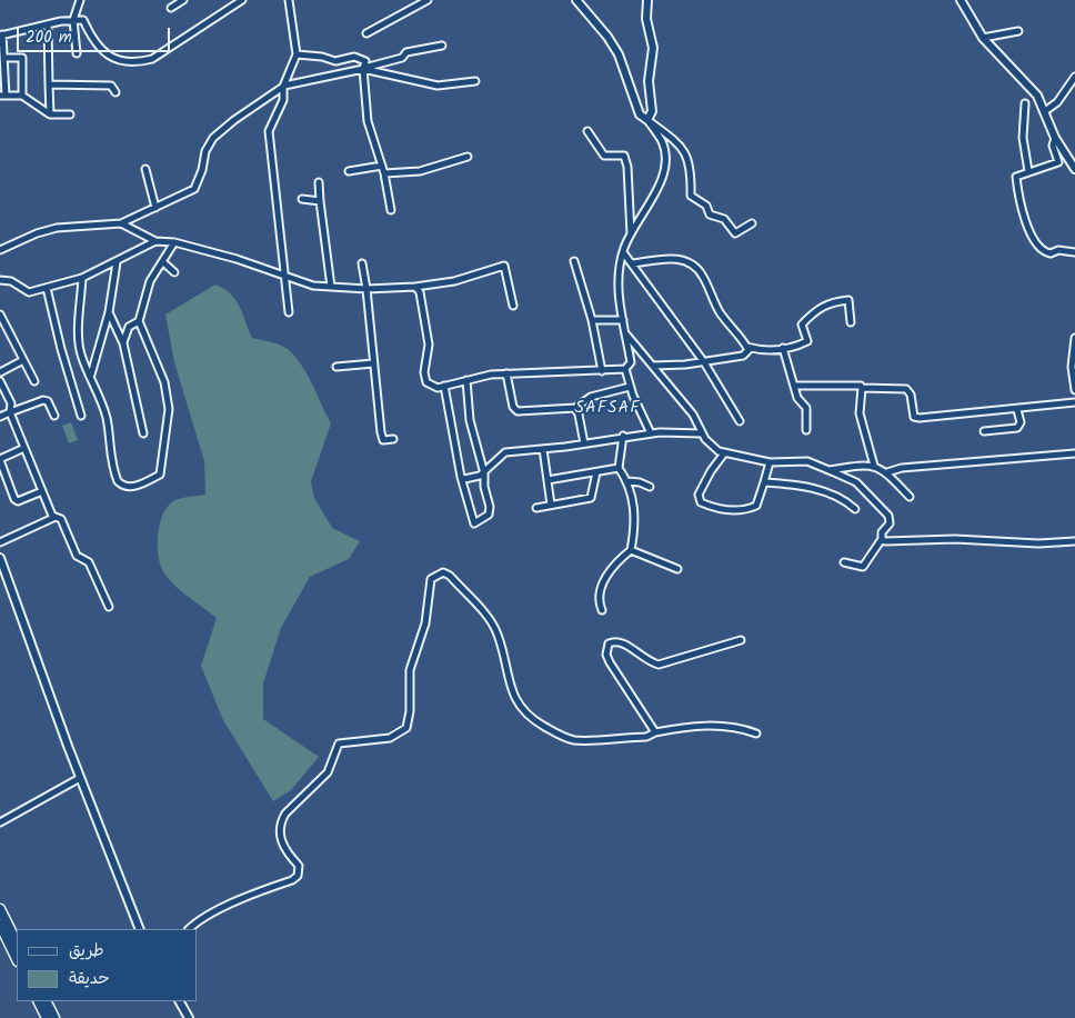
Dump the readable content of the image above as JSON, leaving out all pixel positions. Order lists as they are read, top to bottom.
{
  "districts": ["SAFSAF"],
  "legend": ["طريق", "حديقة"],
  "scale_bar": "200 m"
}
